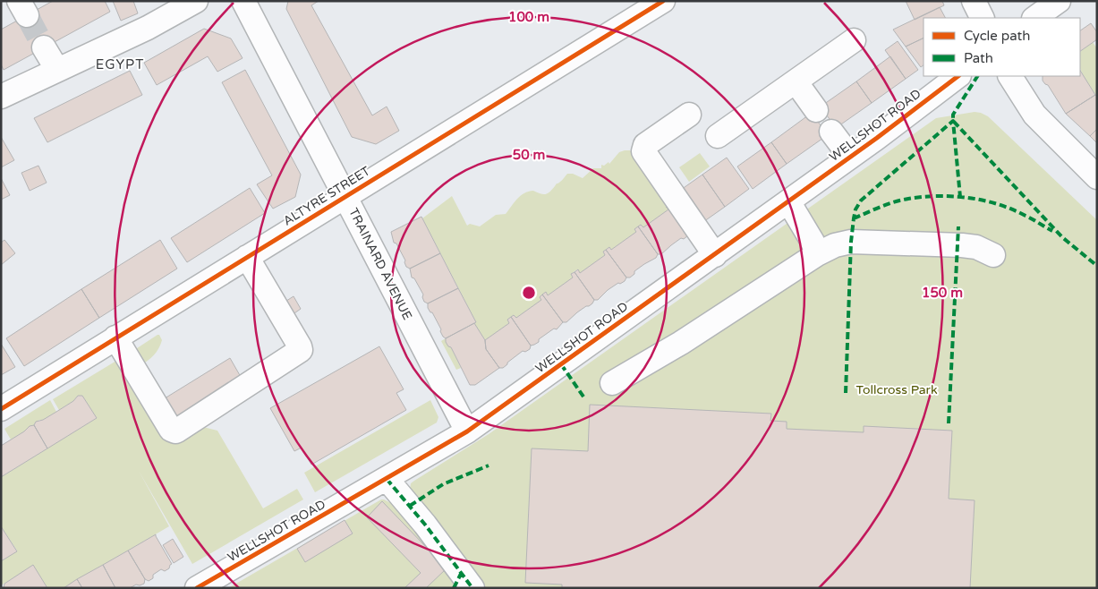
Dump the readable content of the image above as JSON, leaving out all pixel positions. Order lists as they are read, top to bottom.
{
  "streets": {
    "street": ["WELLSHOT ROAD", "ALTYRE STREET", "TRAINARD AVENUE"]
  },
  "crossings": [
    ["WELLSHOT ROAD", "TRAINARD AVENUE"],
    ["ALTYRE STREET", "TRAINARD AVENUE"]
  ],
  "districts": ["EGYPT"],
  "parks": ["Tollcross Park"],
  "legend": ["Cycle path", "Path"],
  "rings": ["100 m", "50 m", "150 m"]
}
